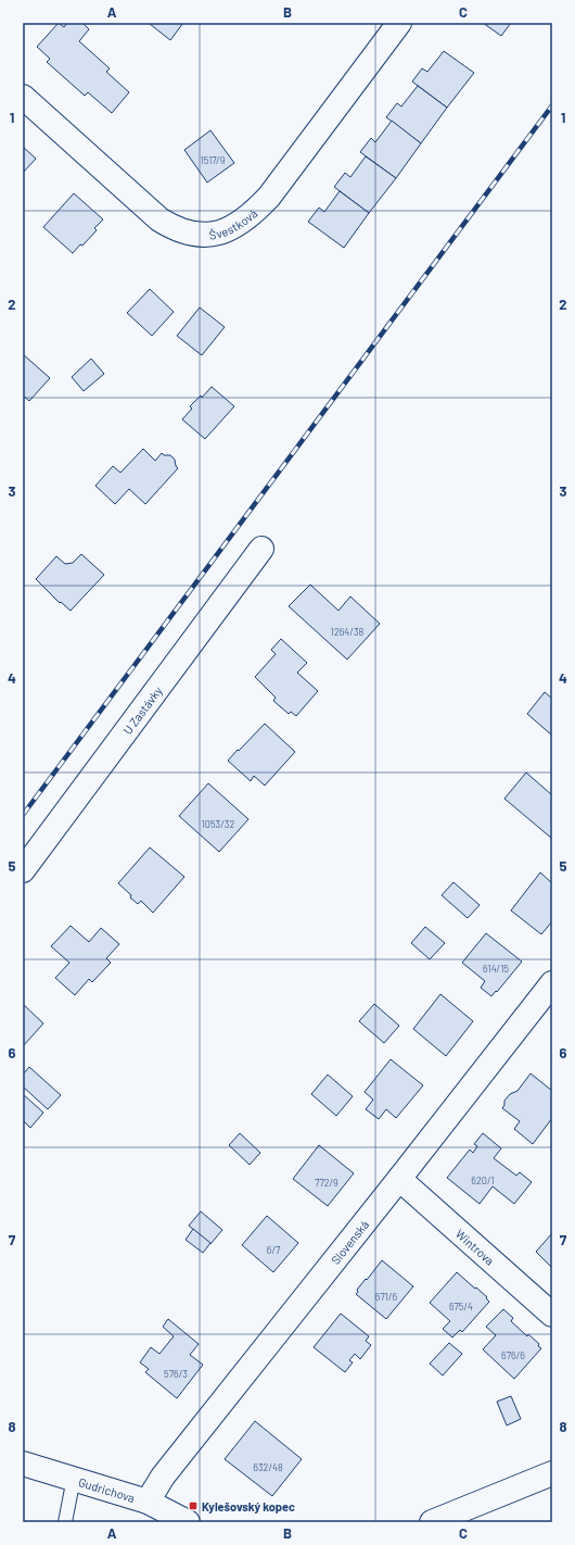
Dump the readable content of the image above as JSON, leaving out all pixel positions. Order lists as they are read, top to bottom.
{
  "streets": {
    "street": [
      "Švestková",
      "U Zastávky",
      "Slovenská",
      "Wintrova",
      "Gudrichova"
    ]
  },
  "crossings": [
    ["Slovenská", "Wintrova"],
    ["Slovenská", "Gudrichova"]
  ],
  "places": {
    "transit": ["Kylešovský kopec"]
  },
  "house_numbers": [
    "1517/9",
    "1264/38",
    "1053/32",
    "614/15",
    "620/1",
    "772/9",
    "6/7",
    "671/6",
    "675/4",
    "676/6",
    "576/3",
    "632/48"
  ],
  "grid": {
    "columns": ["A", "B", "C"],
    "rows": [
      "1",
      "2",
      "3",
      "4",
      "5",
      "6",
      "7",
      "8"
    ]
  }
}
